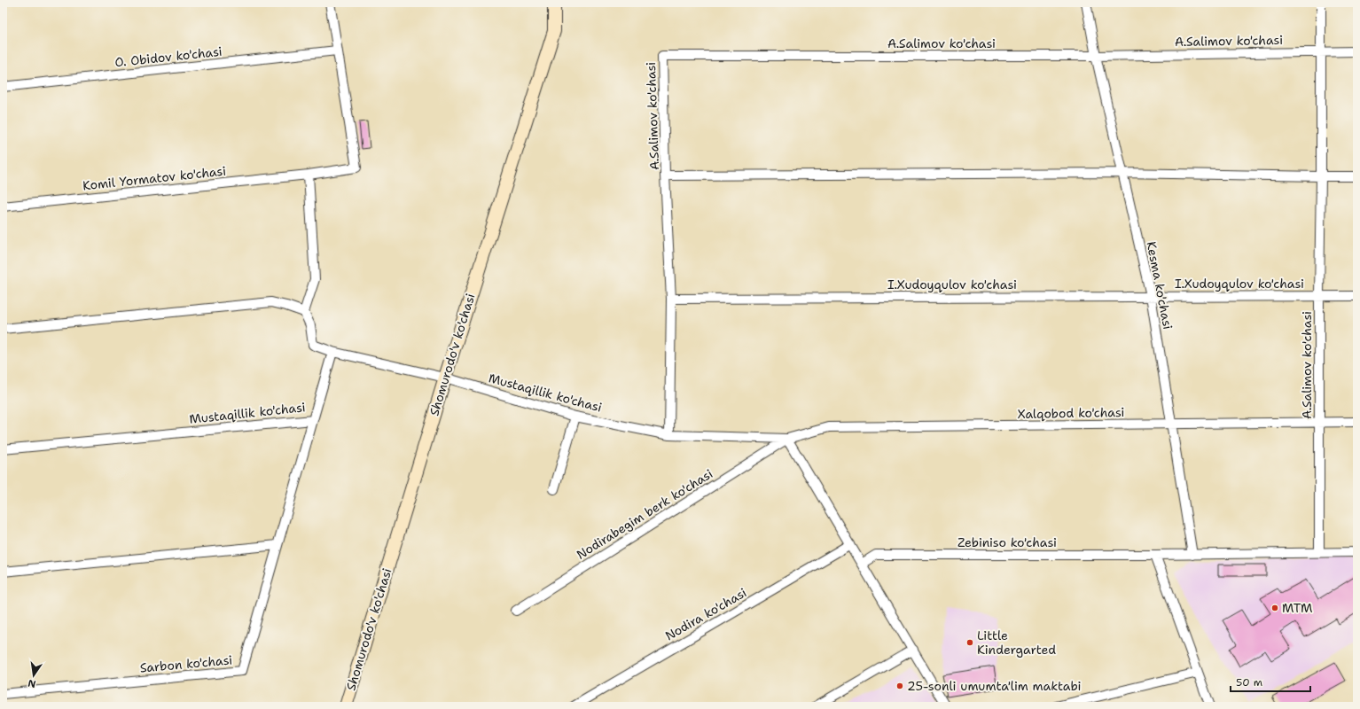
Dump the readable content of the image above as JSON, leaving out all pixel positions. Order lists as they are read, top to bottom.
{
  "streets": {
    "street": [
      "A.Salimov ko'chasi",
      "O. Obidov ko'chasi",
      "Komil Yormatov ko'chasi",
      "I.Xudoyqulov ko'chasi",
      "Kesma ko'chasi",
      "Shomurodo'v ko'chasi",
      "Mustaqillik ko'chasi",
      "Xalqobod ko'chasi",
      "Nodirabegim berk ko'chasi",
      "Zebiniso ko'chasi",
      "Nodira ko'chasi",
      "Sarbon ko'chasi"
    ]
  },
  "crossings": [
    ["A.Salimov ko'chasi", "I.Xudoyqulov ko'chasi"],
    ["A.Salimov ko'chasi", "Kesma ko'chasi"],
    ["A.Salimov ko'chasi", "Xalqobod ko'chasi"],
    ["A.Salimov ko'chasi", "Zebiniso ko'chasi"],
    ["O. Obidov ko'chasi", "Komil Yormatov ko'chasi"],
    ["I.Xudoyqulov ko'chasi", "Kesma ko'chasi"],
    ["Kesma ko'chasi", "Xalqobod ko'chasi"],
    ["Kesma ko'chasi", "Zebiniso ko'chasi"],
    ["Shomurodo'v ko'chasi", "Mustaqillik ko'chasi"],
    ["Mustaqillik ko'chasi", "Xalqobod ko'chasi"],
    ["Mustaqillik ko'chasi", "Nodirabegim berk ko'chasi"],
    ["Mustaqillik ko'chasi", "Sarbon ko'chasi"],
    ["Xalqobod ko'chasi", "Nodirabegim berk ko'chasi"]
  ],
  "places": ["MTM", "Little Kindergarted", "25-sonli umumta'lim maktabi"],
  "scale_bar": "50 m",
  "north": "bottom"
}
